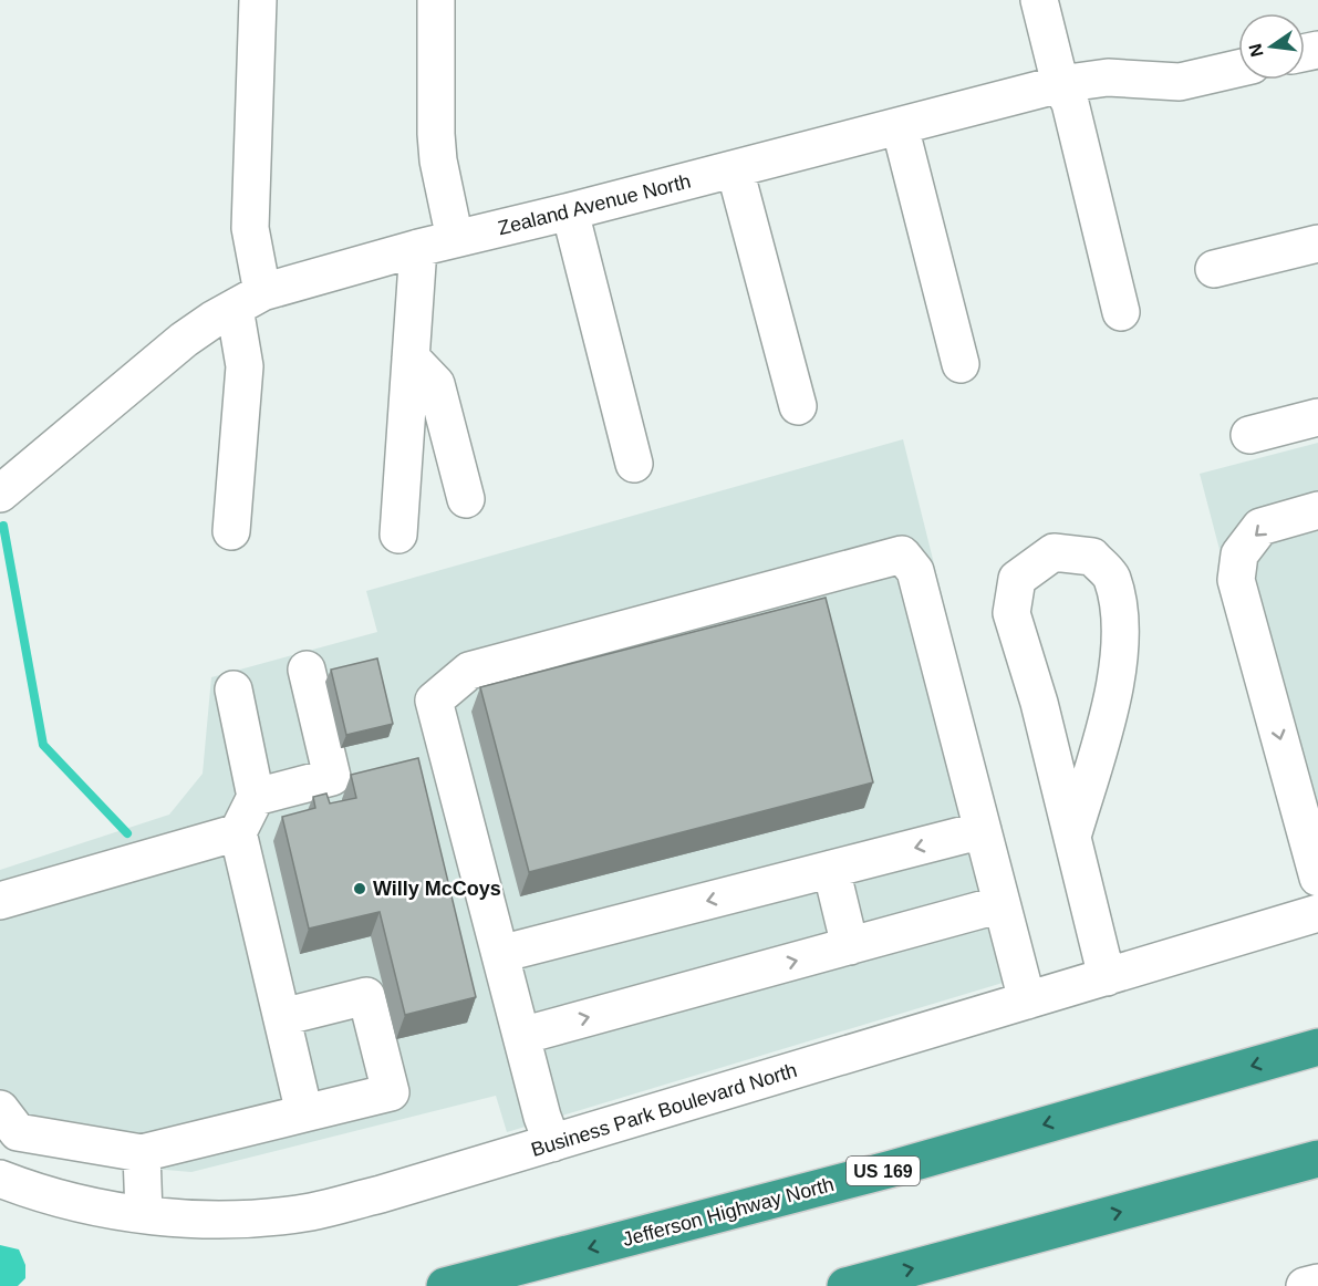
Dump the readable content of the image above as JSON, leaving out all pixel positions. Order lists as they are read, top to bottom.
{
  "streets": {
    "highway": ["US 169", "Jefferson Highway North"],
    "street": ["Zealand Avenue North", "Business Park Boulevard North"]
  },
  "places": ["Willy McCoys"],
  "north": "left"
}
